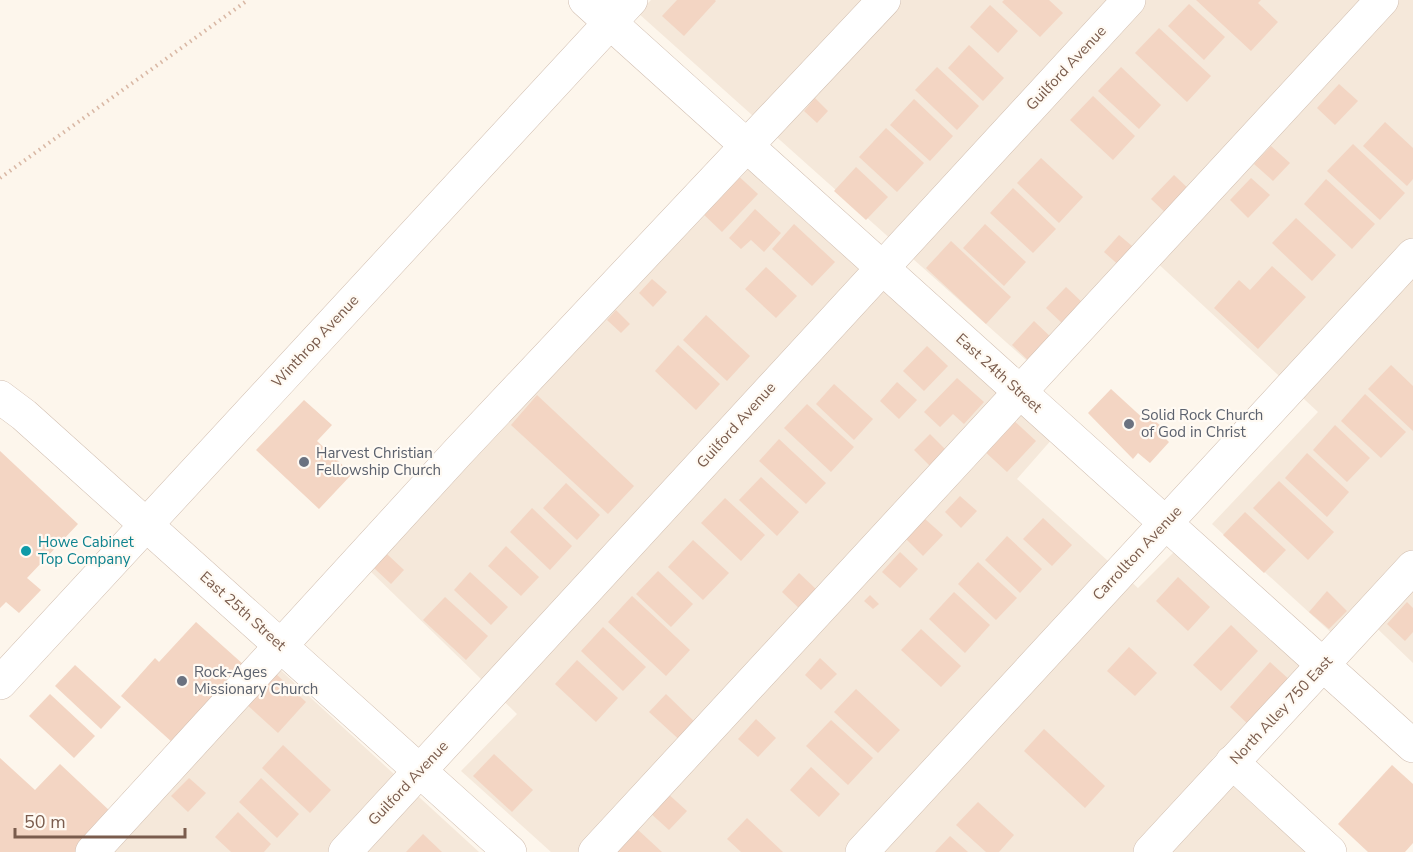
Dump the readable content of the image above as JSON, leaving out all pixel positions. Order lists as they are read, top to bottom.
{
  "streets": {
    "street": [
      "Guilford Avenue",
      "Winthrop Avenue",
      "East 24th Street",
      "Carrollton Avenue",
      "East 25th Street",
      "North Alley 750 East"
    ]
  },
  "crossings": [
    ["Guilford Avenue", "East 24th Street"],
    ["Guilford Avenue", "East 25th Street"],
    ["Winthrop Avenue", "East 24th Street"],
    ["Winthrop Avenue", "East 25th Street"],
    ["East 24th Street", "Carrollton Avenue"],
    ["East 24th Street", "North Alley 750 East"]
  ],
  "places": [
    "Solid Rock Church of God in Christ",
    "Harvest Christian Fellowship Church",
    "Howe Cabinet Top Company",
    "Rock-Ages Missionary Church"
  ],
  "scale_bar": "50 m"
}
